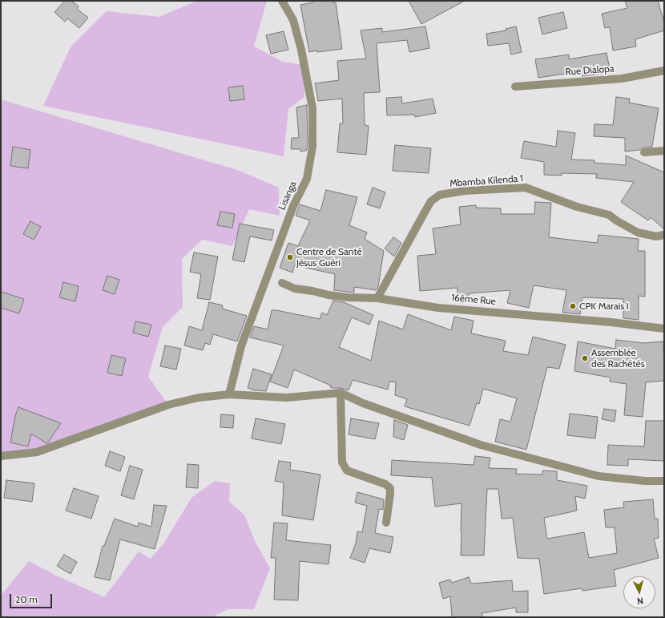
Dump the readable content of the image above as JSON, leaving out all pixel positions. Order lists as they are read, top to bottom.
{
  "streets": {
    "street": [
      "Rue Dialopa",
      "Mbamba Kilenda 1",
      "Lisanga",
      "16ème Rue"
    ]
  },
  "crossings": [
    ["Mbamba Kilenda 1", "16ème Rue"]
  ],
  "places": ["Centre de Santé Jésus Guéri", "CPK Marais I", "Assemblée des Rachétés"],
  "scale_bar": "20 m",
  "north": "bottom"
}
